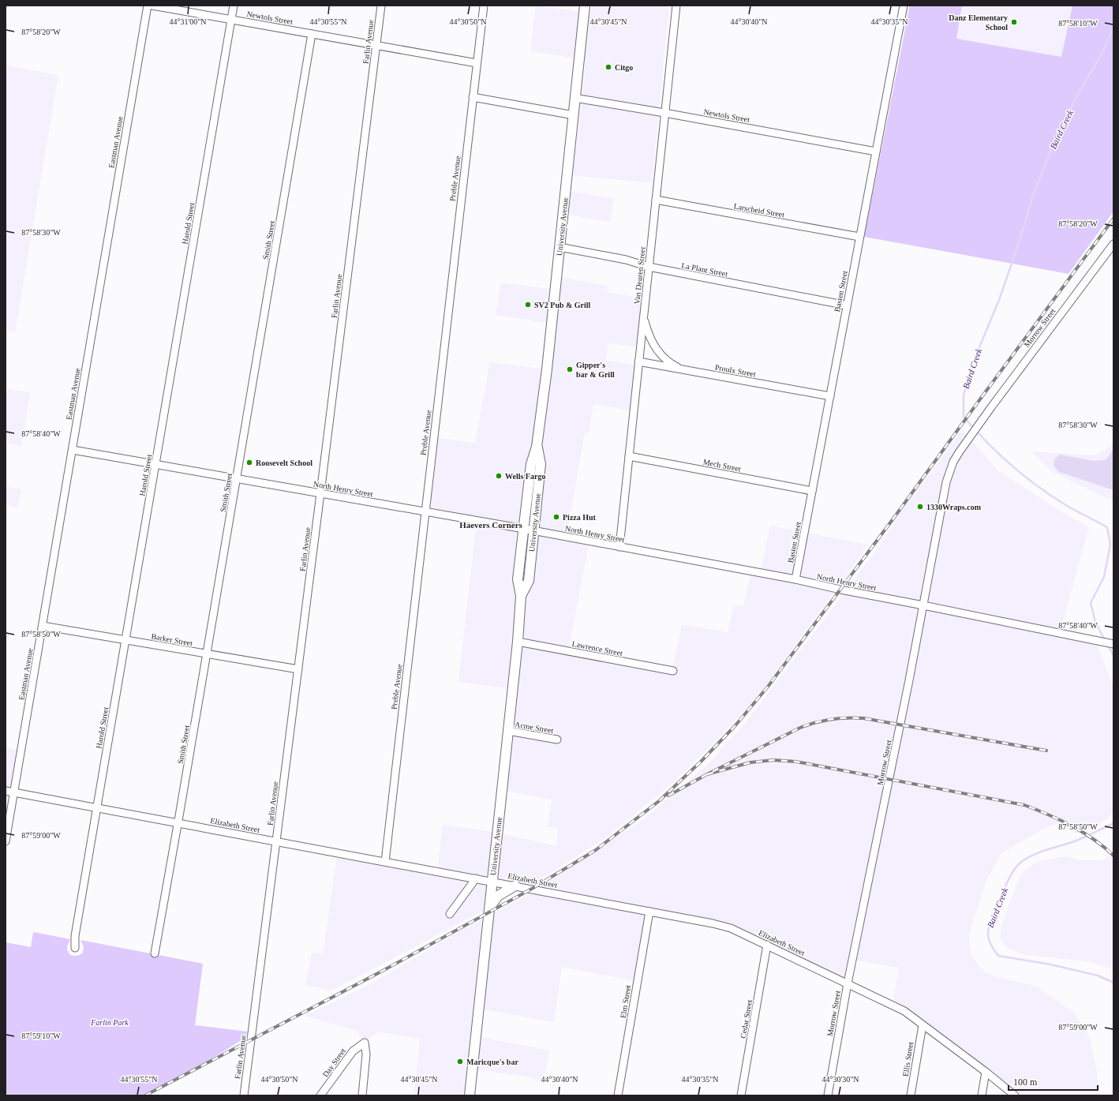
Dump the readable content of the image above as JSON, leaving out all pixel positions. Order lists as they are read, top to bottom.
{
  "streets": {
    "main road": ["University Avenue"],
    "street": [
      "Newtols Street",
      "Farlin Avenue",
      "Eastman Avenue",
      "Preble Avenue",
      "Larscheid Street",
      "Harold Street",
      "Smith Street",
      "La Plant Street",
      "Van Deuren Street",
      "Basten Street",
      "Morrow Street",
      "Proulx Street",
      "Mech Street",
      "North Henry Street",
      "Barker Street",
      "Lawrence Street",
      "Acme Street",
      "Elizabeth Street",
      "Elm Street",
      "Cedar Street",
      "Ellis Street",
      "Day Street"
    ]
  },
  "crossings": [
    ["Newtols Street", "Farlin Avenue"],
    ["Newtols Street", "Preble Avenue"],
    ["Newtols Street", "Harold Street"],
    ["Newtols Street", "University Avenue"],
    ["Newtols Street", "Smith Street"],
    ["Newtols Street", "Van Deuren Street"],
    ["Newtols Street", "Basten Street"],
    ["Farlin Avenue", "North Henry Street"],
    ["Farlin Avenue", "Barker Street"],
    ["Farlin Avenue", "Elizabeth Street"],
    ["Eastman Avenue", "North Henry Street"],
    ["Eastman Avenue", "Barker Street"],
    ["Eastman Avenue", "Elizabeth Street"],
    ["Preble Avenue", "North Henry Street"],
    ["Preble Avenue", "Elizabeth Street"],
    ["Larscheid Street", "Van Deuren Street"],
    ["Larscheid Street", "Basten Street"],
    ["Harold Street", "North Henry Street"],
    ["Harold Street", "Barker Street"],
    ["Harold Street", "Elizabeth Street"],
    ["University Avenue", "La Plant Street"],
    ["University Avenue", "North Henry Street"],
    ["University Avenue", "Lawrence Street"],
    ["University Avenue", "Acme Street"],
    ["University Avenue", "Elizabeth Street"],
    ["Smith Street", "North Henry Street"],
    ["Smith Street", "Barker Street"],
    ["Smith Street", "Elizabeth Street"],
    ["La Plant Street", "Van Deuren Street"],
    ["La Plant Street", "Basten Street"],
    ["Van Deuren Street", "Proulx Street"],
    ["Van Deuren Street", "Mech Street"],
    ["Van Deuren Street", "North Henry Street"],
    ["Basten Street", "Proulx Street"],
    ["Basten Street", "Mech Street"],
    ["Basten Street", "North Henry Street"],
    ["Morrow Street", "North Henry Street"],
    ["Morrow Street", "Elizabeth Street"],
    ["Elizabeth Street", "Elm Street"],
    ["Elizabeth Street", "Cedar Street"],
    ["Elizabeth Street", "Ellis Street"]
  ],
  "districts": ["Haevers Corners"],
  "water": ["Baird Creek"],
  "parks": ["Farlin Park"],
  "places": [
    "Danz Elementary School",
    "Citgo",
    "SV2 Pub & Grill",
    "Gipper's bar & Grill",
    "Roosevelt School",
    "Wells Fargo",
    "1330Wraps.com",
    "Pizza Hut",
    "Maricque's bar"
  ],
  "scale_bar": "100 m",
  "coordinates": [
    "44°31'00\"N",
    "44°30'55\"N",
    "44°30'50\"N",
    "44°30'45\"N",
    "44°30'40\"N",
    "44°30'35\"N",
    "87°58'10\"W",
    "87°58'20\"W",
    "87°58'30\"W",
    "87°58'40\"W",
    "87°58'50\"W",
    "87°59'00\"W",
    "87°59'10\"W",
    "44°30'30\"N"
  ]
}
